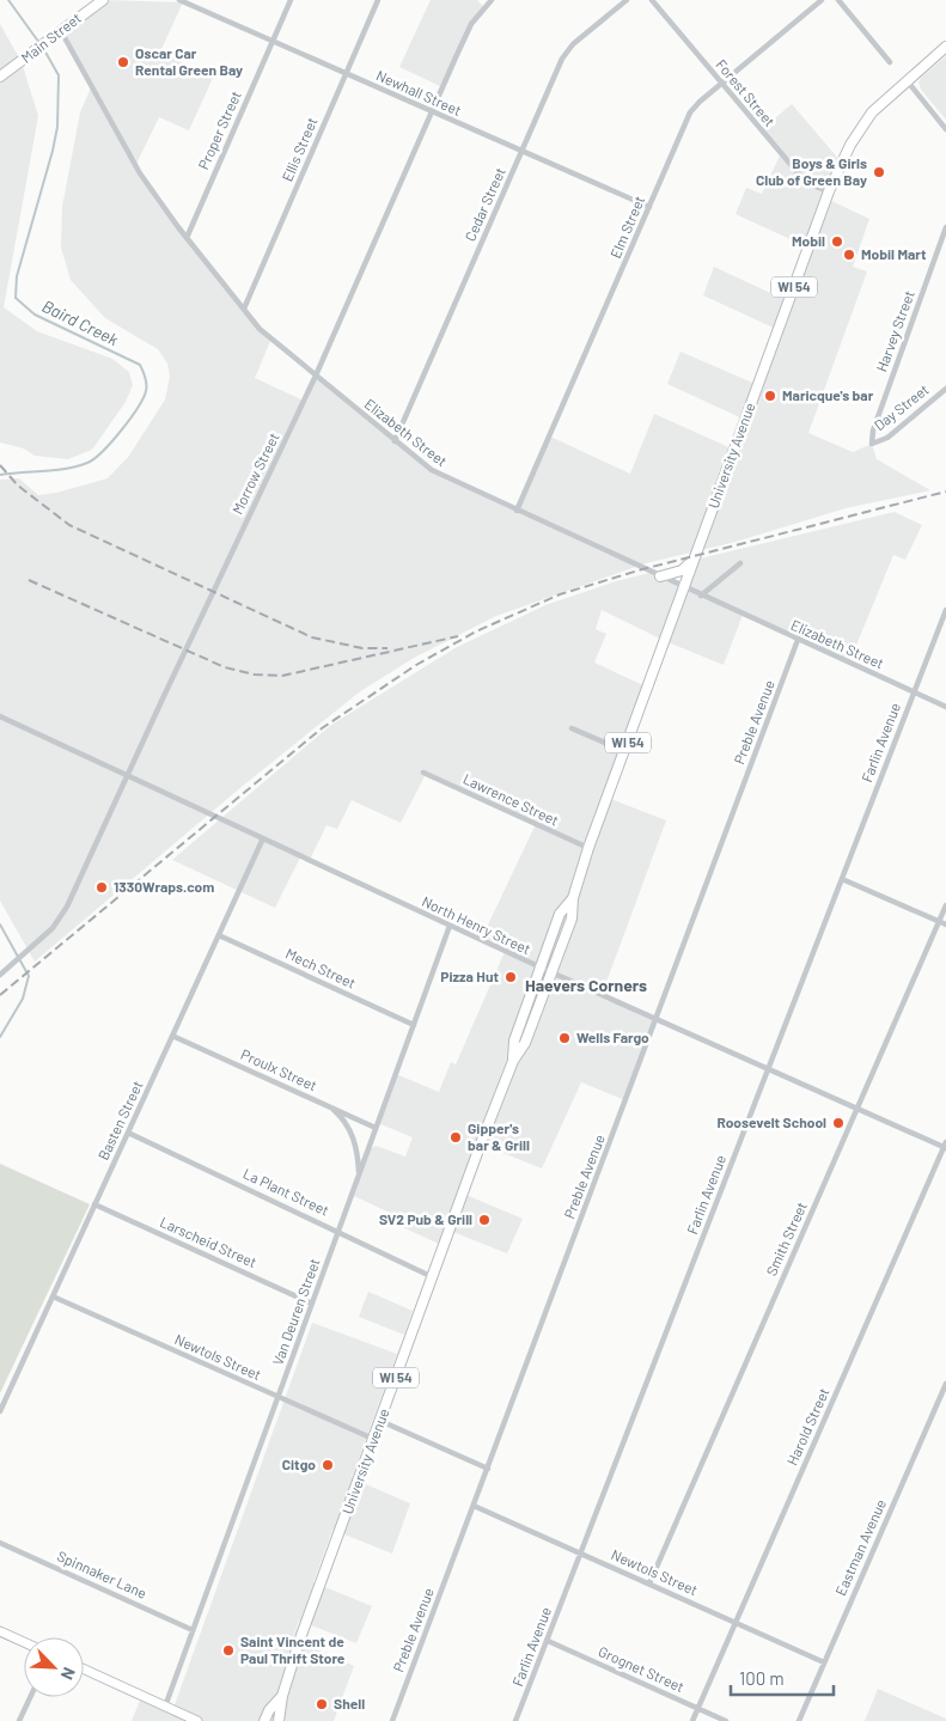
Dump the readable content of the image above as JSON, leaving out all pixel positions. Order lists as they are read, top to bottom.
{
  "streets": {
    "main road": ["Main Street", "WI 54", "University Avenue"],
    "street": [
      "Newhall Street",
      "Forest Street",
      "Proper Street",
      "Ellis Street",
      "Cedar Street",
      "Elm Street",
      "Harvey Street",
      "Day Street",
      "Elizabeth Street",
      "Morrow Street",
      "Preble Avenue",
      "Farlin Avenue",
      "Lawrence Street",
      "North Henry Street",
      "Mech Street",
      "Proulx Street",
      "Basten Street",
      "La Plant Street",
      "Smith Street",
      "Larscheid Street",
      "Van Deuren Street",
      "Newtols Street",
      "Harold Street",
      "Eastman Avenue",
      "Spinnaker Lane",
      "Grognet Street"
    ]
  },
  "crossings": [
    ["Main Street", "Elizabeth Street"],
    ["Newhall Street", "Proper Street"],
    ["Newhall Street", "Ellis Street"],
    ["Newhall Street", "Cedar Street"],
    ["Newhall Street", "Elm Street"],
    ["Newhall Street", "Morrow Street"],
    ["Forest Street", "Elm Street"],
    ["Forest Street", "University Avenue"],
    ["Proper Street", "Elizabeth Street"],
    ["Ellis Street", "Elizabeth Street"],
    ["Cedar Street", "Elizabeth Street"],
    ["Elm Street", "Elizabeth Street"],
    ["Harvey Street", "Day Street"],
    ["Elizabeth Street", "University Avenue"],
    ["Elizabeth Street", "Morrow Street"],
    ["Elizabeth Street", "Preble Avenue"],
    ["Elizabeth Street", "Farlin Avenue"],
    ["University Avenue", "Lawrence Street"],
    ["University Avenue", "North Henry Street"],
    ["University Avenue", "La Plant Street"],
    ["University Avenue", "Newtols Street"],
    ["Morrow Street", "North Henry Street"],
    ["Preble Avenue", "North Henry Street"],
    ["Preble Avenue", "Newtols Street"],
    ["Farlin Avenue", "North Henry Street"],
    ["Farlin Avenue", "Newtols Street"],
    ["Farlin Avenue", "Grognet Street"],
    ["North Henry Street", "Basten Street"],
    ["North Henry Street", "Smith Street"],
    ["North Henry Street", "Van Deuren Street"],
    ["North Henry Street", "Harold Street"],
    ["Mech Street", "Basten Street"],
    ["Mech Street", "Van Deuren Street"],
    ["Proulx Street", "Basten Street"],
    ["Proulx Street", "Van Deuren Street"],
    ["Basten Street", "La Plant Street"],
    ["Basten Street", "Larscheid Street"],
    ["Basten Street", "Newtols Street"],
    ["La Plant Street", "Van Deuren Street"],
    ["Smith Street", "Newtols Street"],
    ["Larscheid Street", "Van Deuren Street"],
    ["Van Deuren Street", "Newtols Street"],
    ["Van Deuren Street", "Spinnaker Lane"],
    ["Newtols Street", "Harold Street"],
    ["Newtols Street", "Eastman Avenue"],
    ["Harold Street", "Grognet Street"]
  ],
  "districts": ["Haevers Corners"],
  "water": ["Baird Creek"],
  "places": [
    "Oscar Car Rental Green Bay",
    "Boys & Girls Club of Green Bay",
    "Mobil",
    "Mobil Mart",
    "Maricque's bar",
    "1330Wraps.com",
    "Pizza Hut",
    "Wells Fargo",
    "Roosevelt School",
    "Gipper's bar & Grill",
    "SV2 Pub & Grill",
    "Citgo",
    "Saint Vincent de Paul Thrift Store",
    "Shell"
  ],
  "scale_bar": "100 m",
  "north": "bottom right"
}
